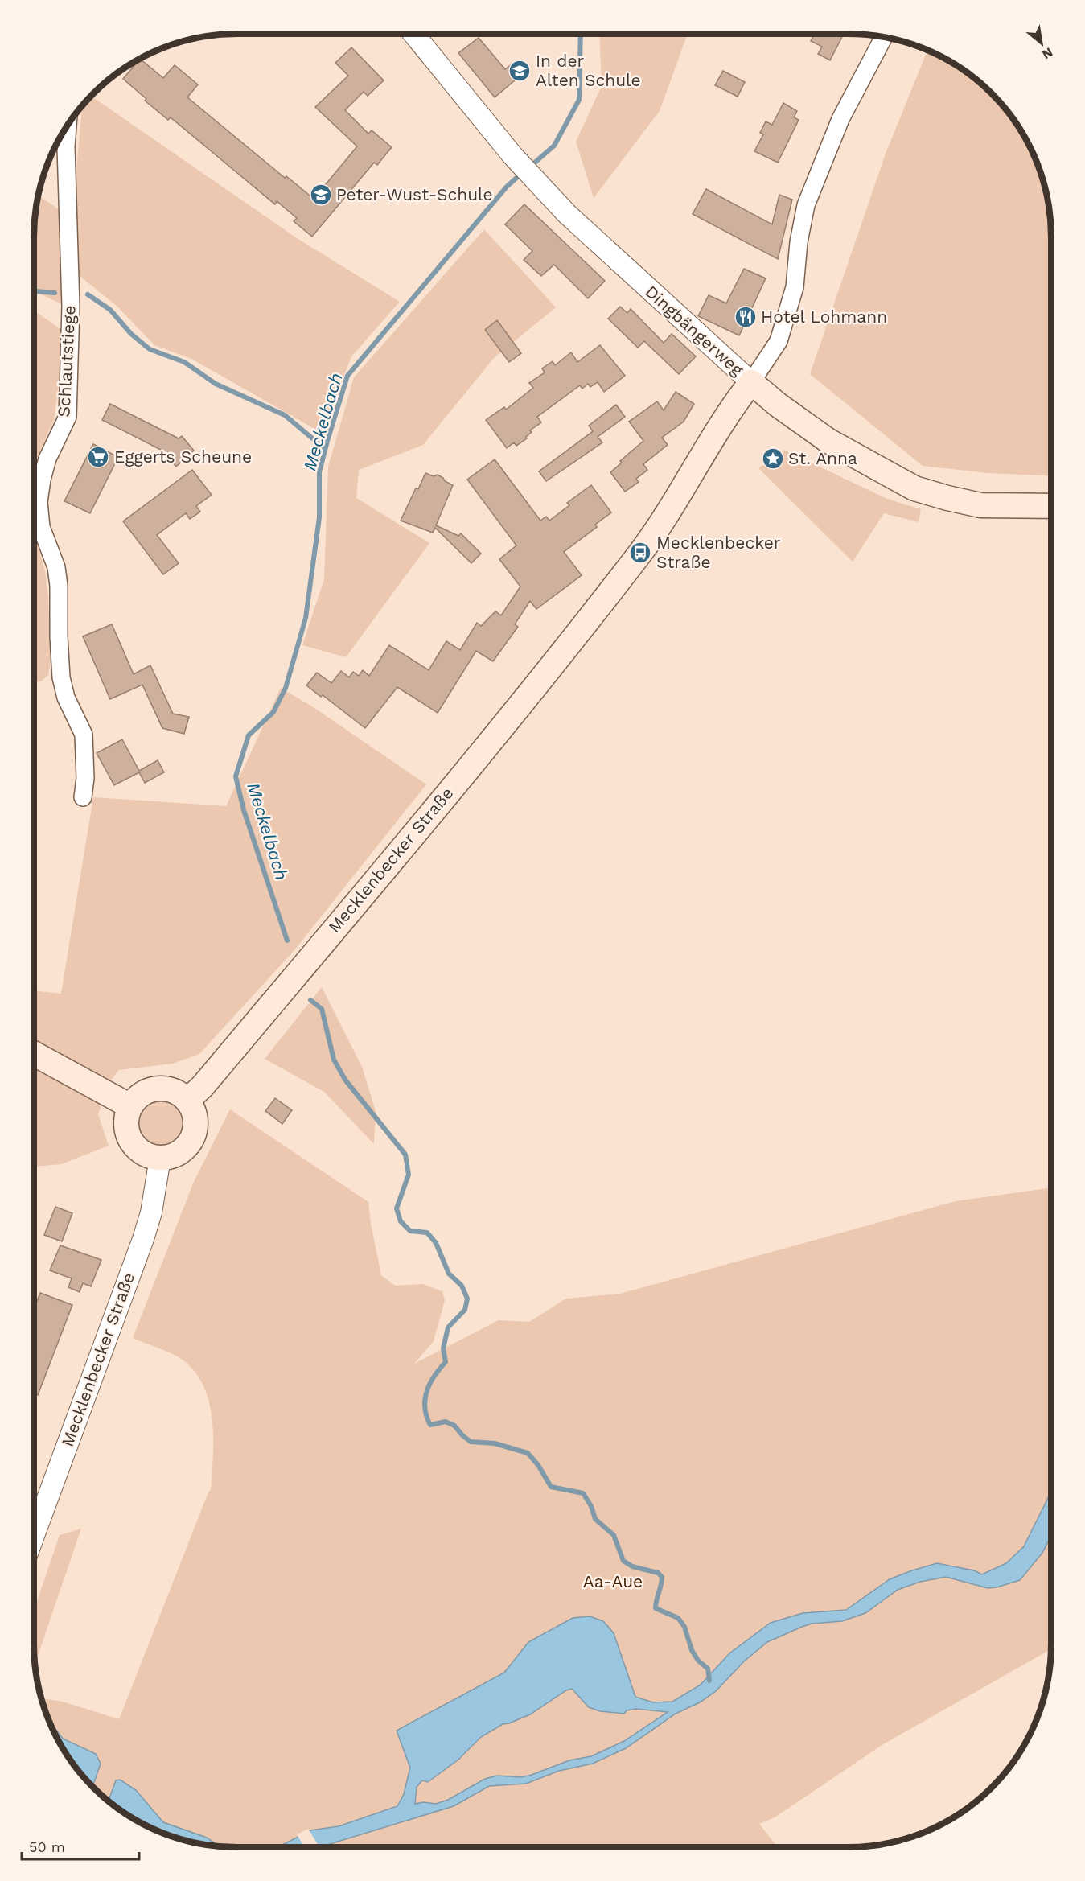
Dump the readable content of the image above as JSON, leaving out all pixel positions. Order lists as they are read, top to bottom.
{
  "streets": {
    "main road": ["Dingbängerweg", "Mecklenbecker Straße"],
    "street": ["Schlautstiege"]
  },
  "crossings": [
    ["Dingbängerweg", "Mecklenbecker Straße"]
  ],
  "water": ["Meckelbach"],
  "parks": ["Aa-Aue"],
  "places": {
    "school or university": ["In der Alten Schule", "Peter-Wust-Schule"],
    "restaurant": ["Hotel Lohmann"],
    "supermarket": ["Eggerts Scheune"],
    "place": ["St. Anna"],
    "bus stop": ["Mecklenbecker Straße"]
  },
  "scale_bar": "50 m",
  "north": "bottom right"
}
